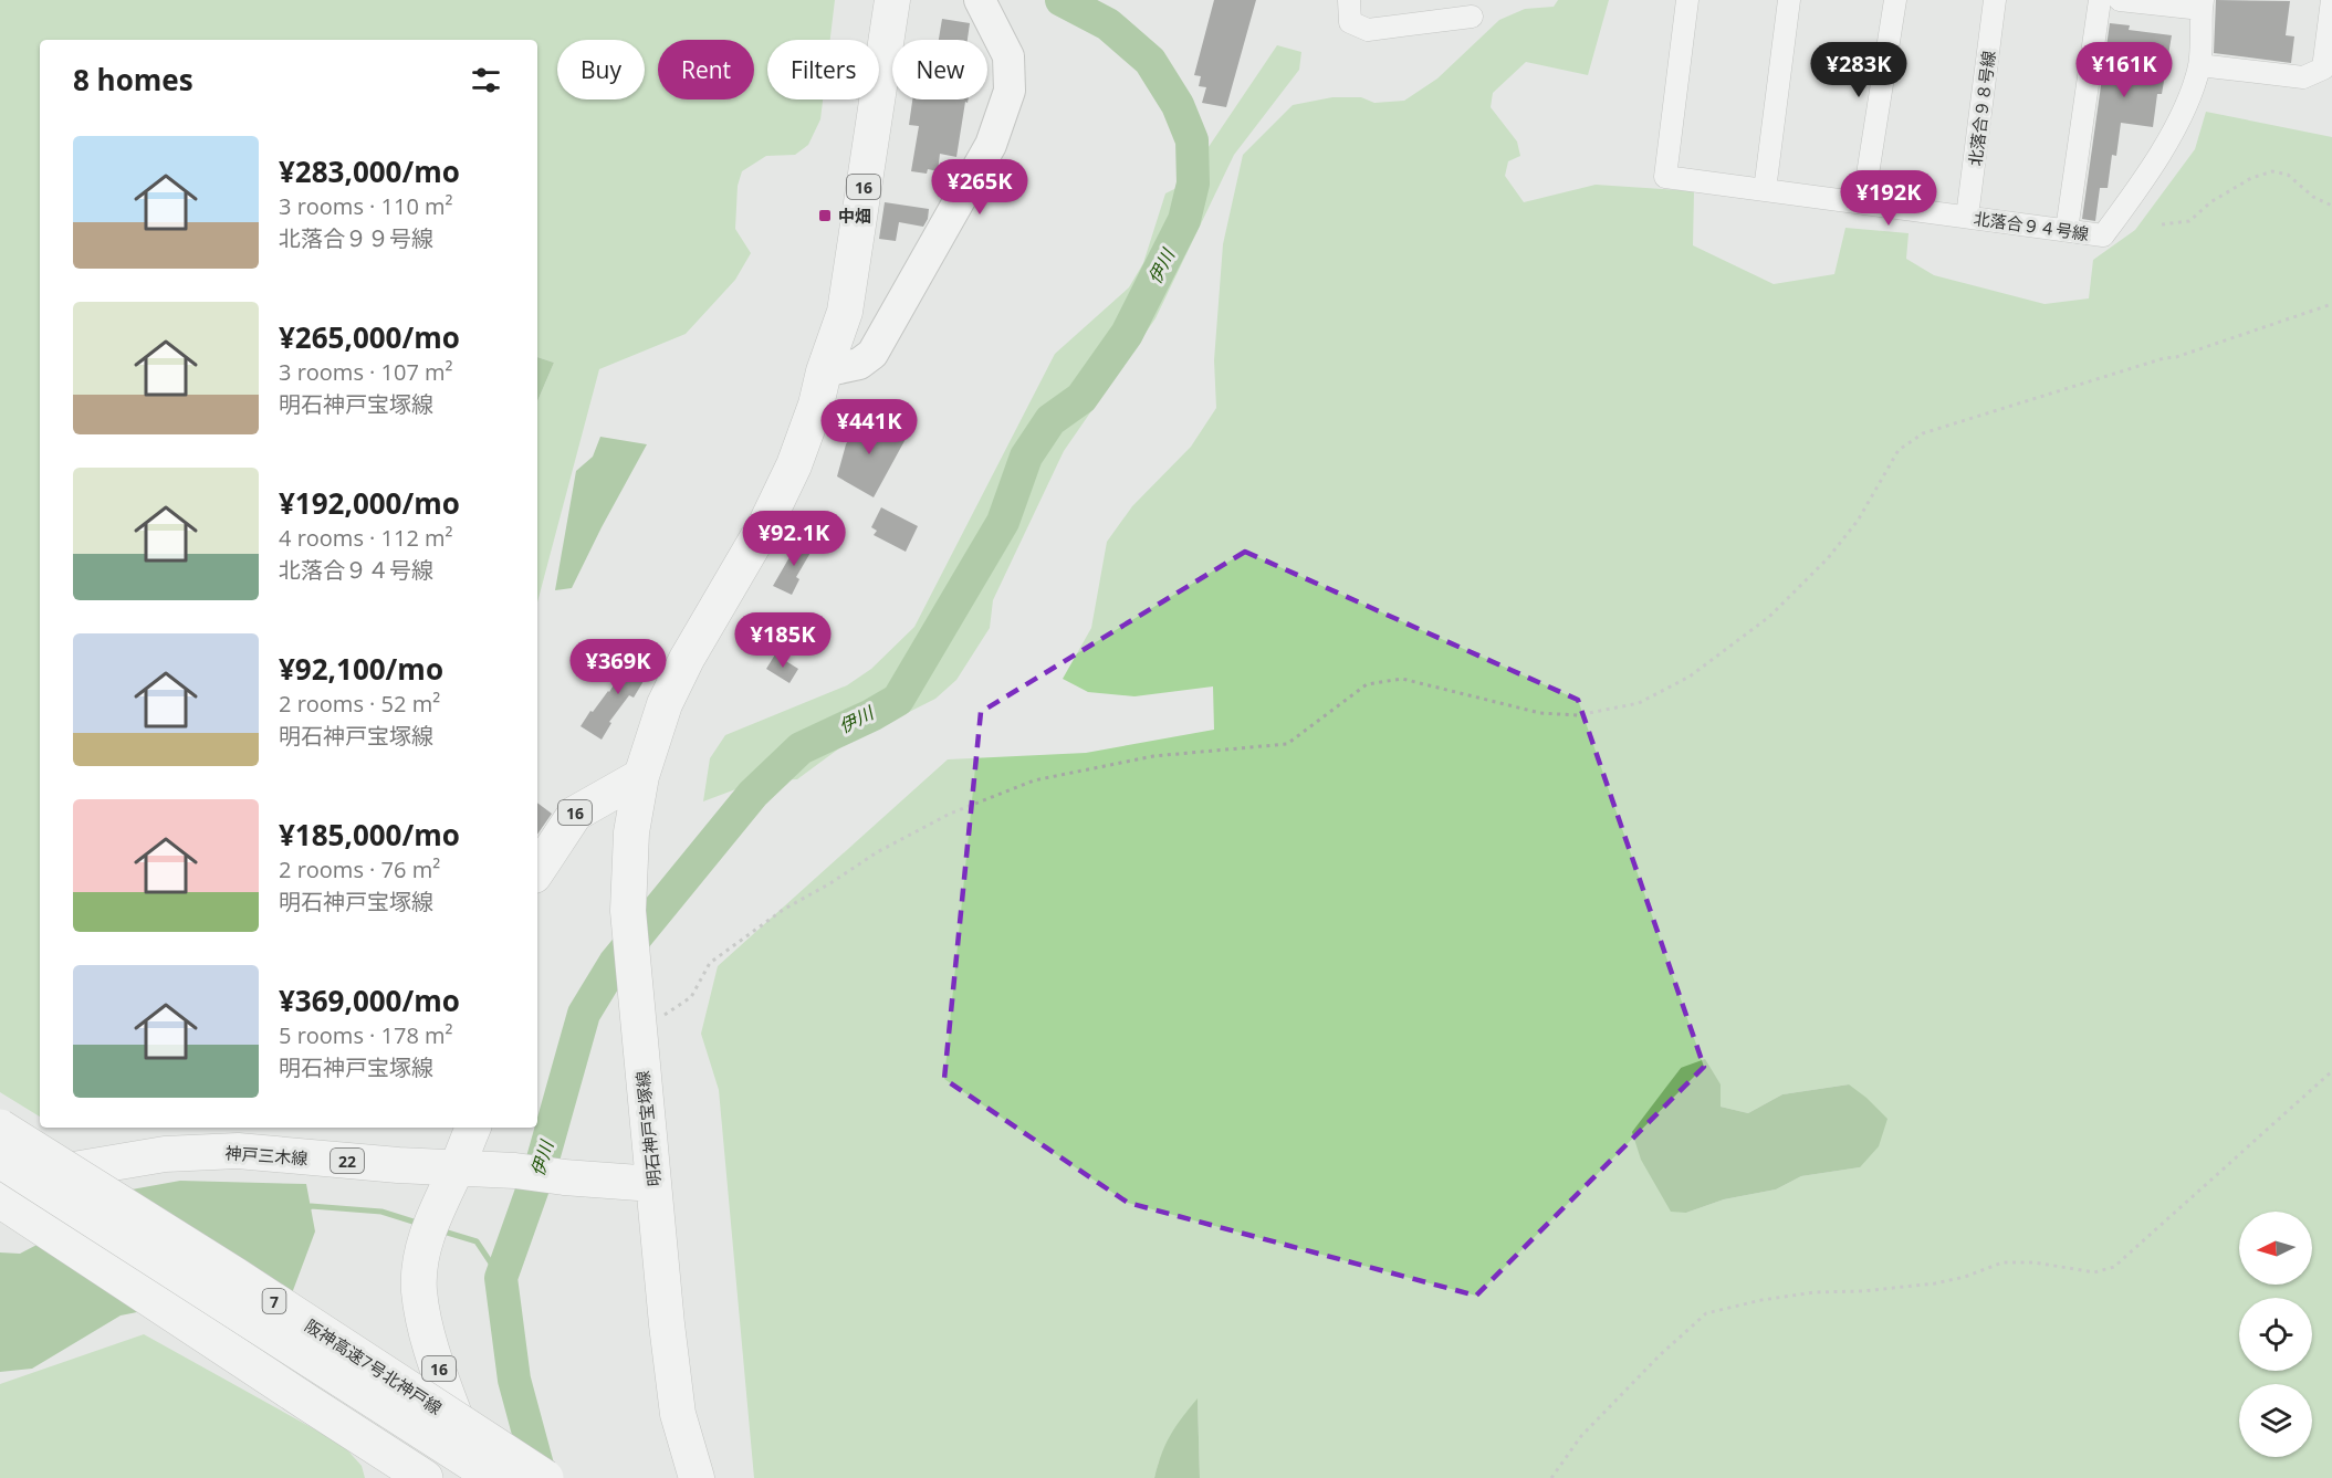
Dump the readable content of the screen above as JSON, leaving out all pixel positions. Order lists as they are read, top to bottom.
{
  "streets": {
    "highway": ["7", "阪神高速7号北神戸線"],
    "main road": [
      "16",
      "明石神戸宝塚線",
      "神戸三木線",
      "22"
    ],
    "street": ["北落合９８号線", "北落合９４号線"]
  },
  "crossings": [
    ["北落合９８号線", "北落合９４号線"],
    ["16", "明石神戸宝塚線"],
    ["16", "神戸三木線"],
    ["明石神戸宝塚線", "神戸三木線"]
  ],
  "water": ["伊川"],
  "places": {
    "transit": ["中畑"]
  },
  "north": "left",
  "page": {
    "chip": [
      "Buy",
      "Rent",
      "Filters",
      "New"
    ],
    "heading": "8 homes",
    "price": [
      "¥283K",
      "¥161K",
      "¥265K",
      "¥192K",
      "¥441K",
      "¥92.1K",
      "¥185K",
      "¥369K"
    ],
    "list": [
      {
        "name": "¥283,000/mo",
        "note": "3 rooms · 110 m² · 北落合９９号線"
      },
      {
        "name": "¥265,000/mo",
        "note": "3 rooms · 107 m² · 明石神戸宝塚線"
      },
      {
        "name": "¥192,000/mo",
        "note": "4 rooms · 112 m² · 北落合９４号線"
      },
      {
        "name": "¥92,100/mo",
        "note": "2 rooms · 52 m² · 明石神戸宝塚線"
      },
      {
        "name": "¥185,000/mo",
        "note": "2 rooms · 76 m² · 明石神戸宝塚線"
      },
      {
        "name": "¥369,000/mo",
        "note": "5 rooms · 178 m² · 明石神戸宝塚線"
      }
    ]
  }
}
